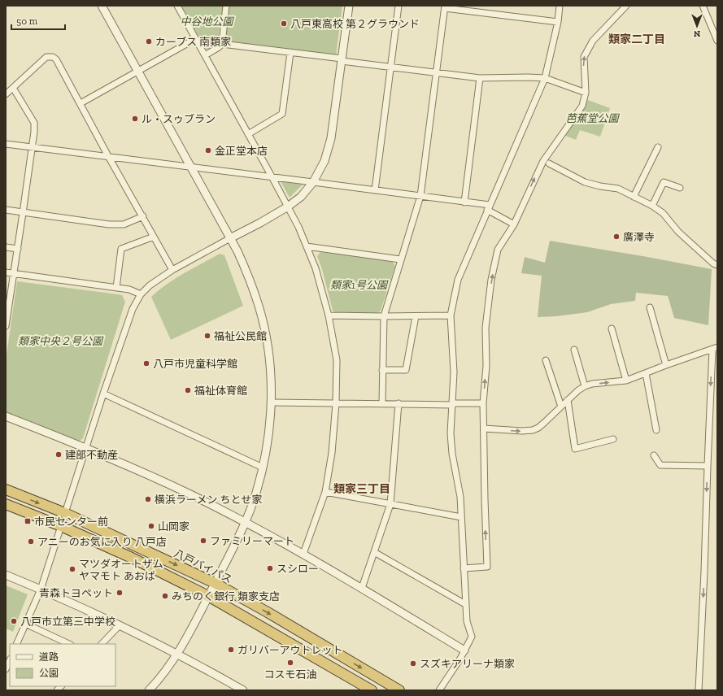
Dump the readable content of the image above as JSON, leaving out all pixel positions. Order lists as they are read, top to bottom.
{
  "streets": {
    "highway": ["八戸バイパス"]
  },
  "districts": ["類家二丁目", "類家三丁目"],
  "parks": [
    "中谷地公園",
    "芭蕉堂公園",
    "類家1号公園",
    "類家中央２号公園"
  ],
  "places": {
    "other": [
      "八戸東高校 第２グラウンド",
      "カーブス 南類家",
      "ル・スゥブラン",
      "金正堂本店",
      "廣澤寺",
      "福祉公民館",
      "八戸市児童科学館",
      "福祉体育館",
      "建部不動産",
      "横浜ラーメン ちとせ家",
      "山岡家",
      "ファミリーマート",
      "アニーのお気に入り 八戸店",
      "スシロー",
      "マツダオートザム ヤマモト あおば",
      "青森トヨペット",
      "みちのく銀行 類家支店",
      "八戸市立第三中学校",
      "ガリバーアウトレット",
      "コスモ石油",
      "スズキアリーナ類家"
    ],
    "transit": ["市民センター前"]
  },
  "legend": ["道路", "公園"],
  "scale_bar": "50 m",
  "north": "bottom"
}
